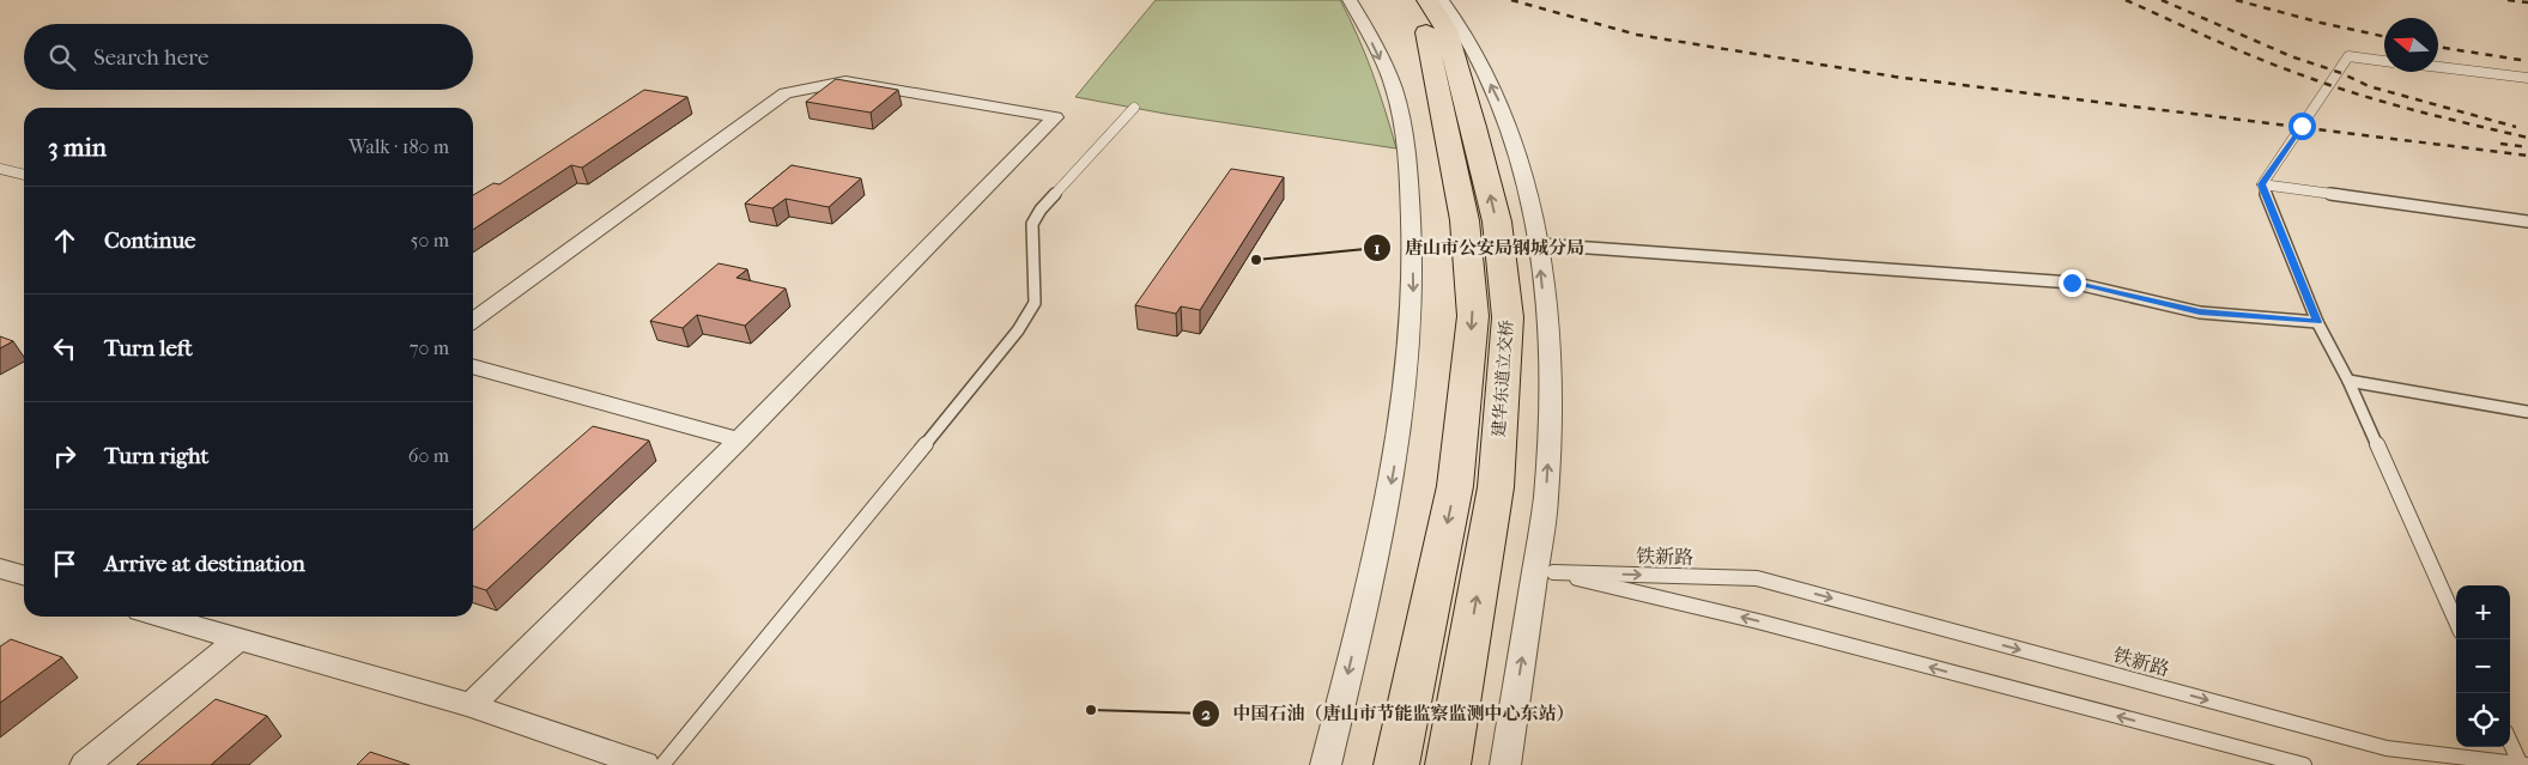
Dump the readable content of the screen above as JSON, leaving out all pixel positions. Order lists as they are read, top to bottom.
{
  "streets": {
    "main road": ["建华东道立交桥"],
    "lane": ["铁新路"]
  },
  "places": ["唐山市公安局钢城分局", "中国石油（唐山市节能监察监测中心东站）"],
  "north": "left",
  "page": {
    "search": "Search here",
    "heading": ["3 min", "Walk · 180 m"],
    "list": [
      ["Continue", "50 m"],
      ["Turn left", "70 m"],
      ["Turn right", "60 m"],
      "Arrive at destination"
    ],
    "map_buttons": ["+", "−"]
  }
}
